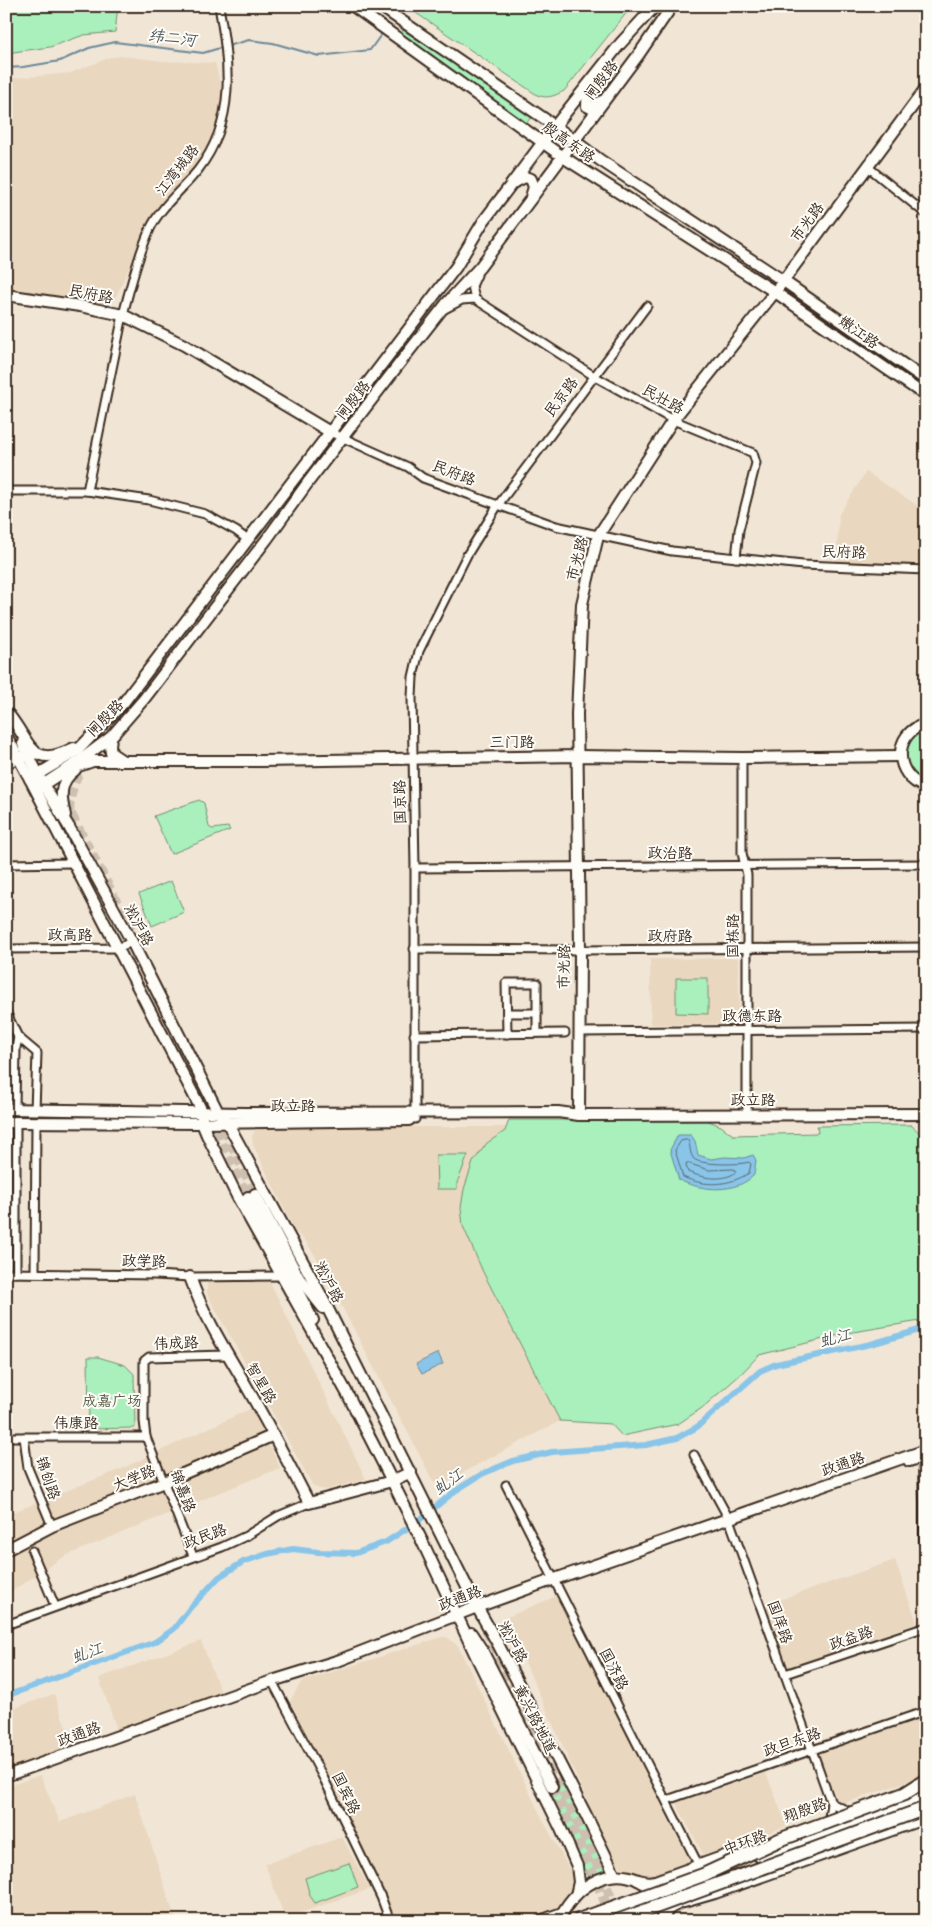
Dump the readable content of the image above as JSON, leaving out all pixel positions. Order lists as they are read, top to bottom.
{
  "streets": {
    "highway": ["中环路"],
    "main road": [
      "闸殷路",
      "殷高东路",
      "市光路",
      "民府路",
      "嫩江路",
      "三门路",
      "淞沪路",
      "政立路",
      "智星路",
      "政通路",
      "大学路",
      "政民路",
      "黄兴路地道",
      "翔殷路"
    ],
    "street": [
      "江湾城路",
      "民京路",
      "民壮路",
      "国京路",
      "政治路",
      "政高路",
      "政府路",
      "国栋路",
      "政德东路",
      "政学路",
      "伟成路",
      "伟康路",
      "锦创路",
      "锦嘉路",
      "国庠路",
      "政益路",
      "国济路",
      "政旦东路",
      "国宾路"
    ]
  },
  "crossings": [
    ["闸殷路", "殷高东路"],
    ["闸殷路", "民府路"],
    ["闸殷路", "三门路"],
    ["闸殷路", "淞沪路"],
    ["殷高东路", "市光路"],
    ["殷高东路", "嫩江路"],
    ["江湾城路", "民府路"],
    ["市光路", "民府路"],
    ["市光路", "嫩江路"],
    ["市光路", "民壮路"],
    ["市光路", "三门路"],
    ["市光路", "政治路"],
    ["市光路", "政府路"],
    ["市光路", "政德东路"],
    ["市光路", "政立路"],
    ["民府路", "民京路"],
    ["民府路", "民壮路"],
    ["民府路", "国京路"],
    ["民京路", "民壮路"],
    ["民京路", "国京路"],
    ["三门路", "国京路"],
    ["三门路", "国栋路"],
    ["国京路", "政治路"],
    ["国京路", "政府路"],
    ["国京路", "政立路"],
    ["政治路", "国栋路"],
    ["淞沪路", "政高路"],
    ["淞沪路", "政立路"],
    ["淞沪路", "政学路"],
    ["淞沪路", "政通路"],
    ["淞沪路", "政民路"],
    ["淞沪路", "黄兴路地道"],
    ["政府路", "国栋路"],
    ["国栋路", "政德东路"],
    ["国栋路", "政立路"],
    ["政学路", "智星路"],
    ["伟成路", "智星路"],
    ["伟成路", "伟康路"],
    ["伟成路", "锦嘉路"],
    ["智星路", "大学路"],
    ["智星路", "政民路"],
    ["伟康路", "锦创路"],
    ["伟康路", "锦嘉路"],
    ["政通路", "国庠路"],
    ["政通路", "国济路"],
    ["政通路", "黄兴路地道"],
    ["政通路", "国宾路"],
    ["锦创路", "大学路"],
    ["大学路", "锦嘉路"],
    ["锦嘉路", "政民路"],
    ["国庠路", "政益路"],
    ["国庠路", "政旦东路"],
    ["国庠路", "翔殷路"],
    ["国济路", "政旦东路"],
    ["国济路", "翔殷路"],
    ["国济路", "中环路"],
    ["翔殷路", "中环路"]
  ],
  "water": ["纬二河", "虬江"],
  "parks": ["成嘉广场"]
}
